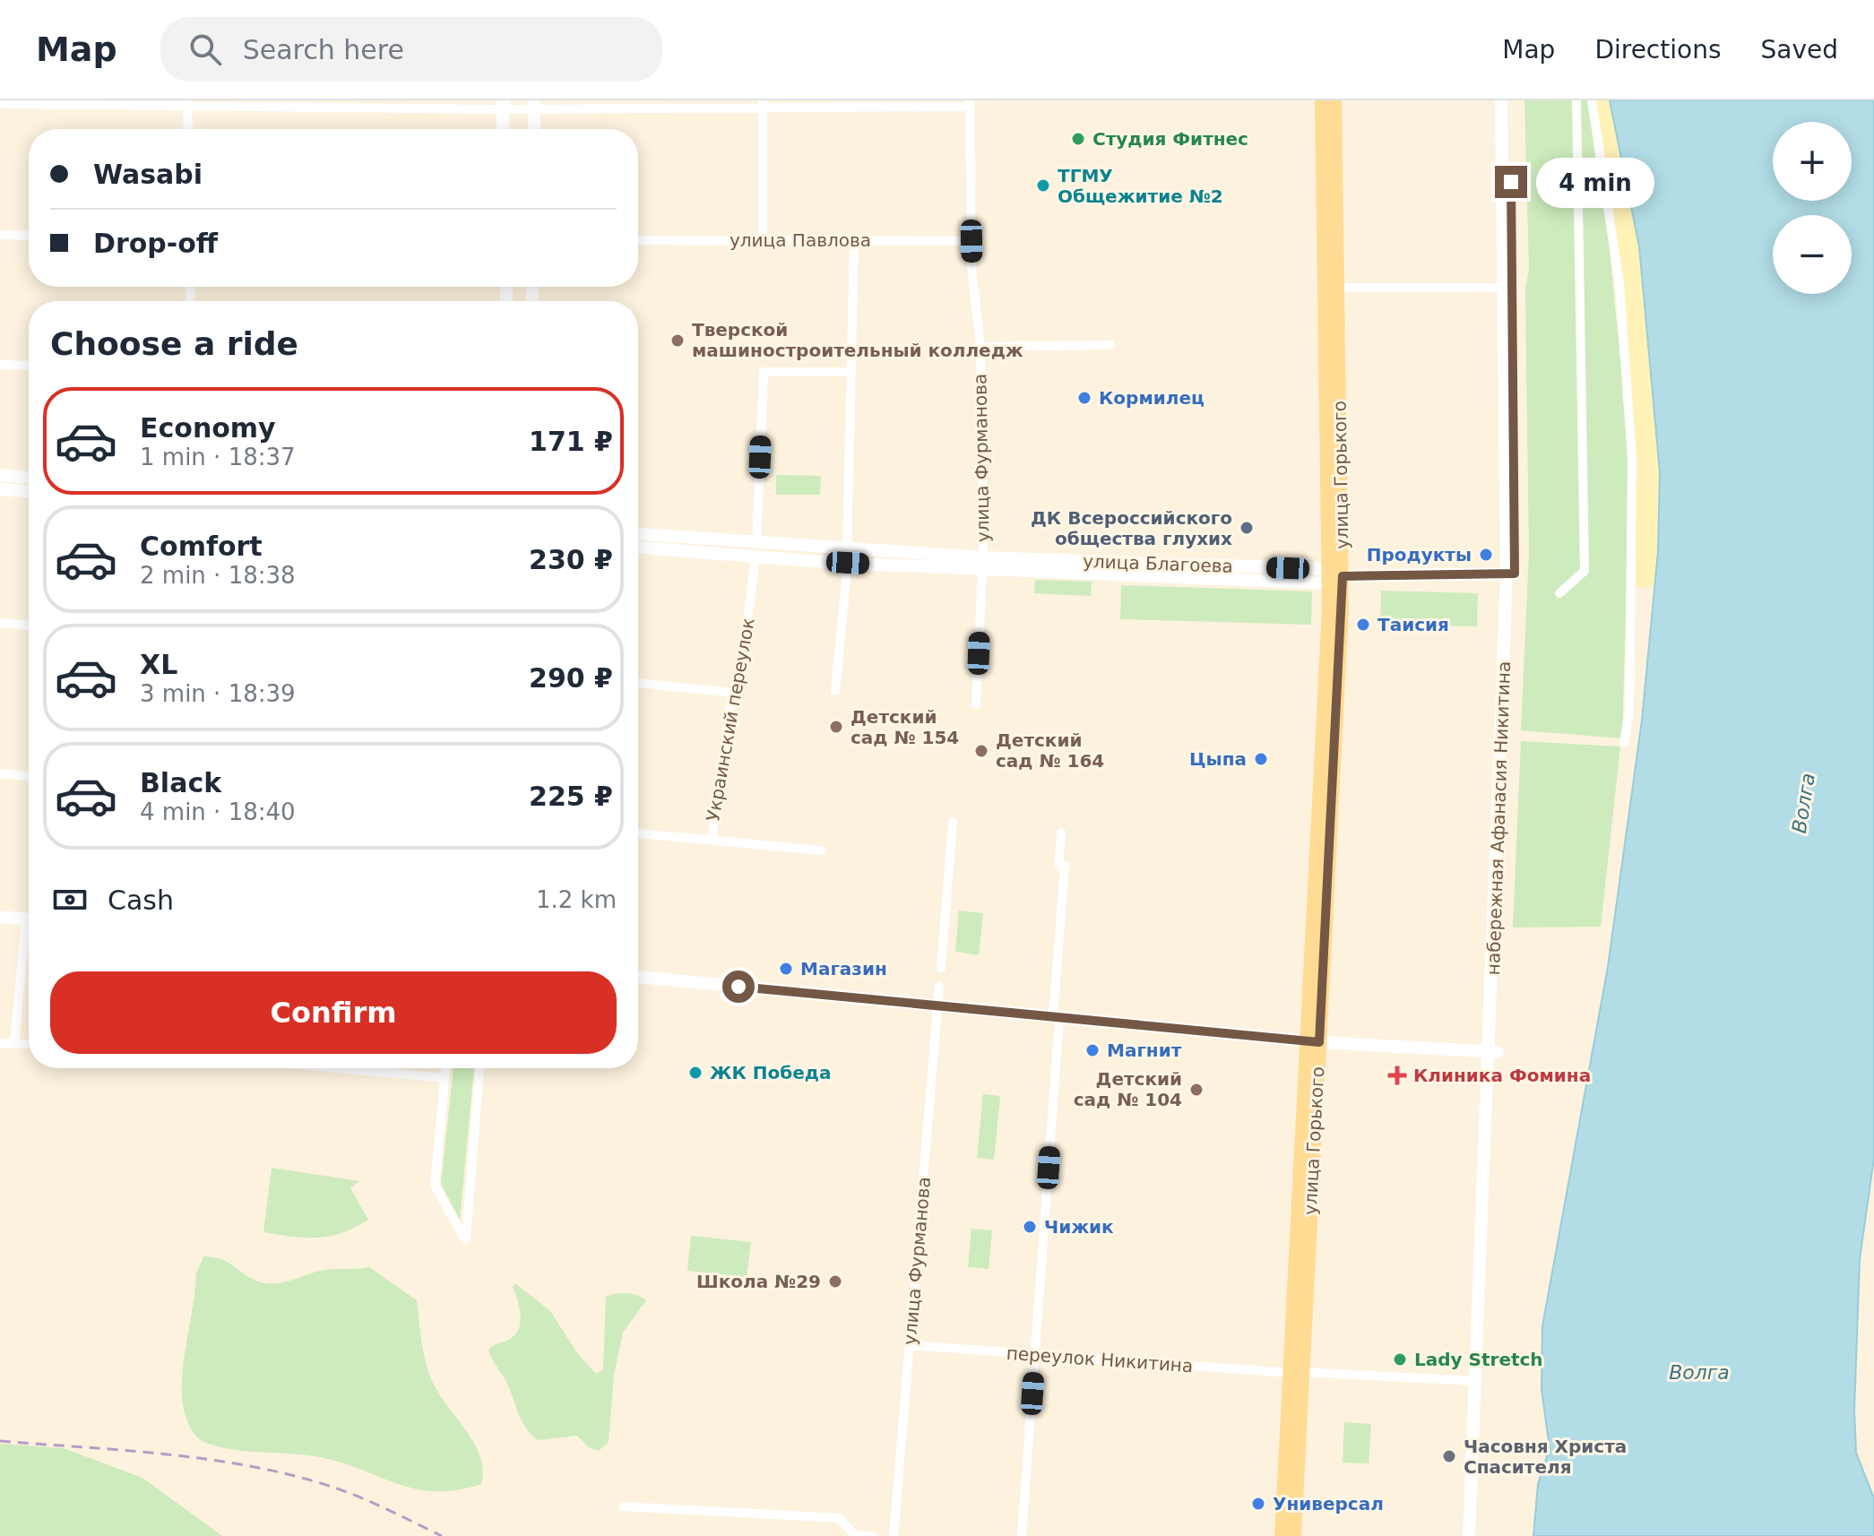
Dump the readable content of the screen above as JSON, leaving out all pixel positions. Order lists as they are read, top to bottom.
{
  "streets": {
    "main road": ["улица Горького", "улица Благоева", "набережная Афанасия Никитина"],
    "street": [
      "улица Павлова",
      "улица Фурманова",
      "Украинский переулок",
      "переулок Никитина"
    ]
  },
  "crossings": [
    ["улица Павлова", "улица Фурманова"],
    ["улица Фурманова", "улица Благоева"],
    ["улица Фурманова", "переулок Никитина"],
    ["улица Горького", "улица Благоева"],
    ["улица Горького", "переулок Никитина"],
    ["улица Благоева", "Украинский переулок"],
    ["улица Благоева", "набережная Афанасия Никитина"],
    ["набережная Афанасия Никитина", "переулок Никитина"]
  ],
  "water": ["Волга"],
  "places": {
    "other": [
      "Студия Фитнес",
      "ТГМУ Общежитие №2",
      "Тверской машиностроительный колледж",
      "Кормилец",
      "ДК Всероссийского общества глухих",
      "Продукты",
      "Таисия",
      "Детский сад № 154",
      "Детский сад № 164",
      "Цыпа",
      "Магазин",
      "Магнит",
      "ЖК Победа",
      "Детский сад № 104",
      "Чижик",
      "Школа №29",
      "Lady Stretch",
      "Часовня Христа Спасителя",
      "Универсал"
    ],
    "health": ["Клиника Фомина"]
  },
  "page": {
    "header": "Map",
    "search": "Search here",
    "nav": ["Map", "Directions", "Saved"],
    "map_buttons": ["+", "−"],
    "banner": ["Wasabi", "Drop-off"],
    "bubble": "4 min",
    "heading": "Choose a ride",
    "list": [
      {
        "name": "Economy",
        "note": "1 min · 18:37",
        "value": "171 ₽"
      },
      {
        "name": "Comfort",
        "note": "2 min · 18:38",
        "value": "230 ₽"
      },
      {
        "name": "XL",
        "note": "3 min · 18:39",
        "value": "290 ₽"
      },
      {
        "name": "Black",
        "note": "4 min · 18:40",
        "value": "225 ₽"
      }
    ],
    "pay": ["Cash", "1.2 km"],
    "buttons": "Confirm"
  }
}
